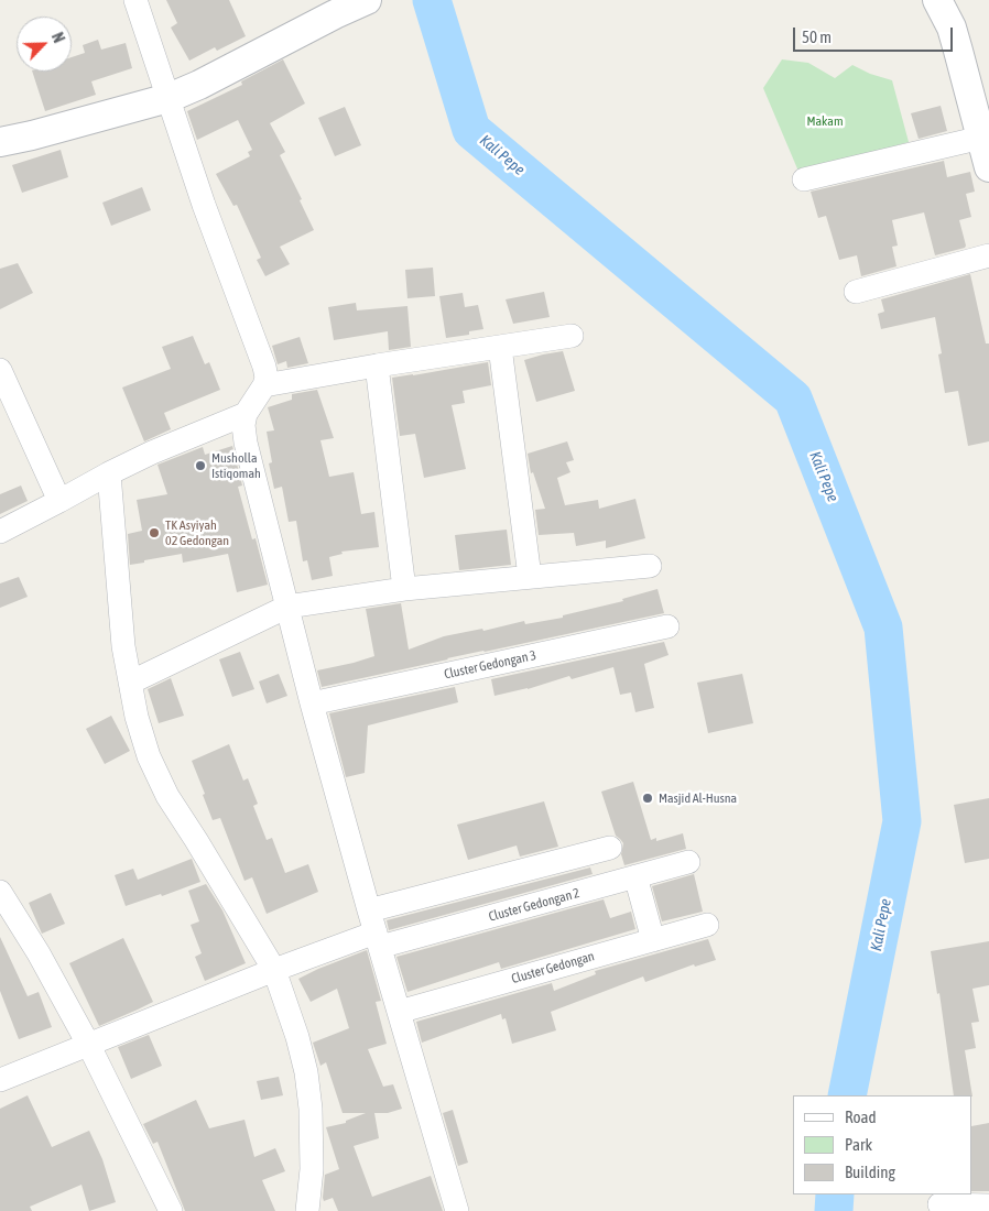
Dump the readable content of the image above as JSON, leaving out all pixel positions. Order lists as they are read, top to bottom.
{
  "streets": {
    "street": ["Cluster Gedongan 3", "Cluster Gedongan 2", "Cluster Gedongan"]
  },
  "water": ["Kali Pepe"],
  "parks": ["Makam"],
  "places": ["Musholla Istiqomah", "TK Asyiyah 02 Gedongan", "Masjid Al-Husna"],
  "legend": ["Road", "Park", "Building"],
  "scale_bar": "50 m",
  "north": "top right"
}
